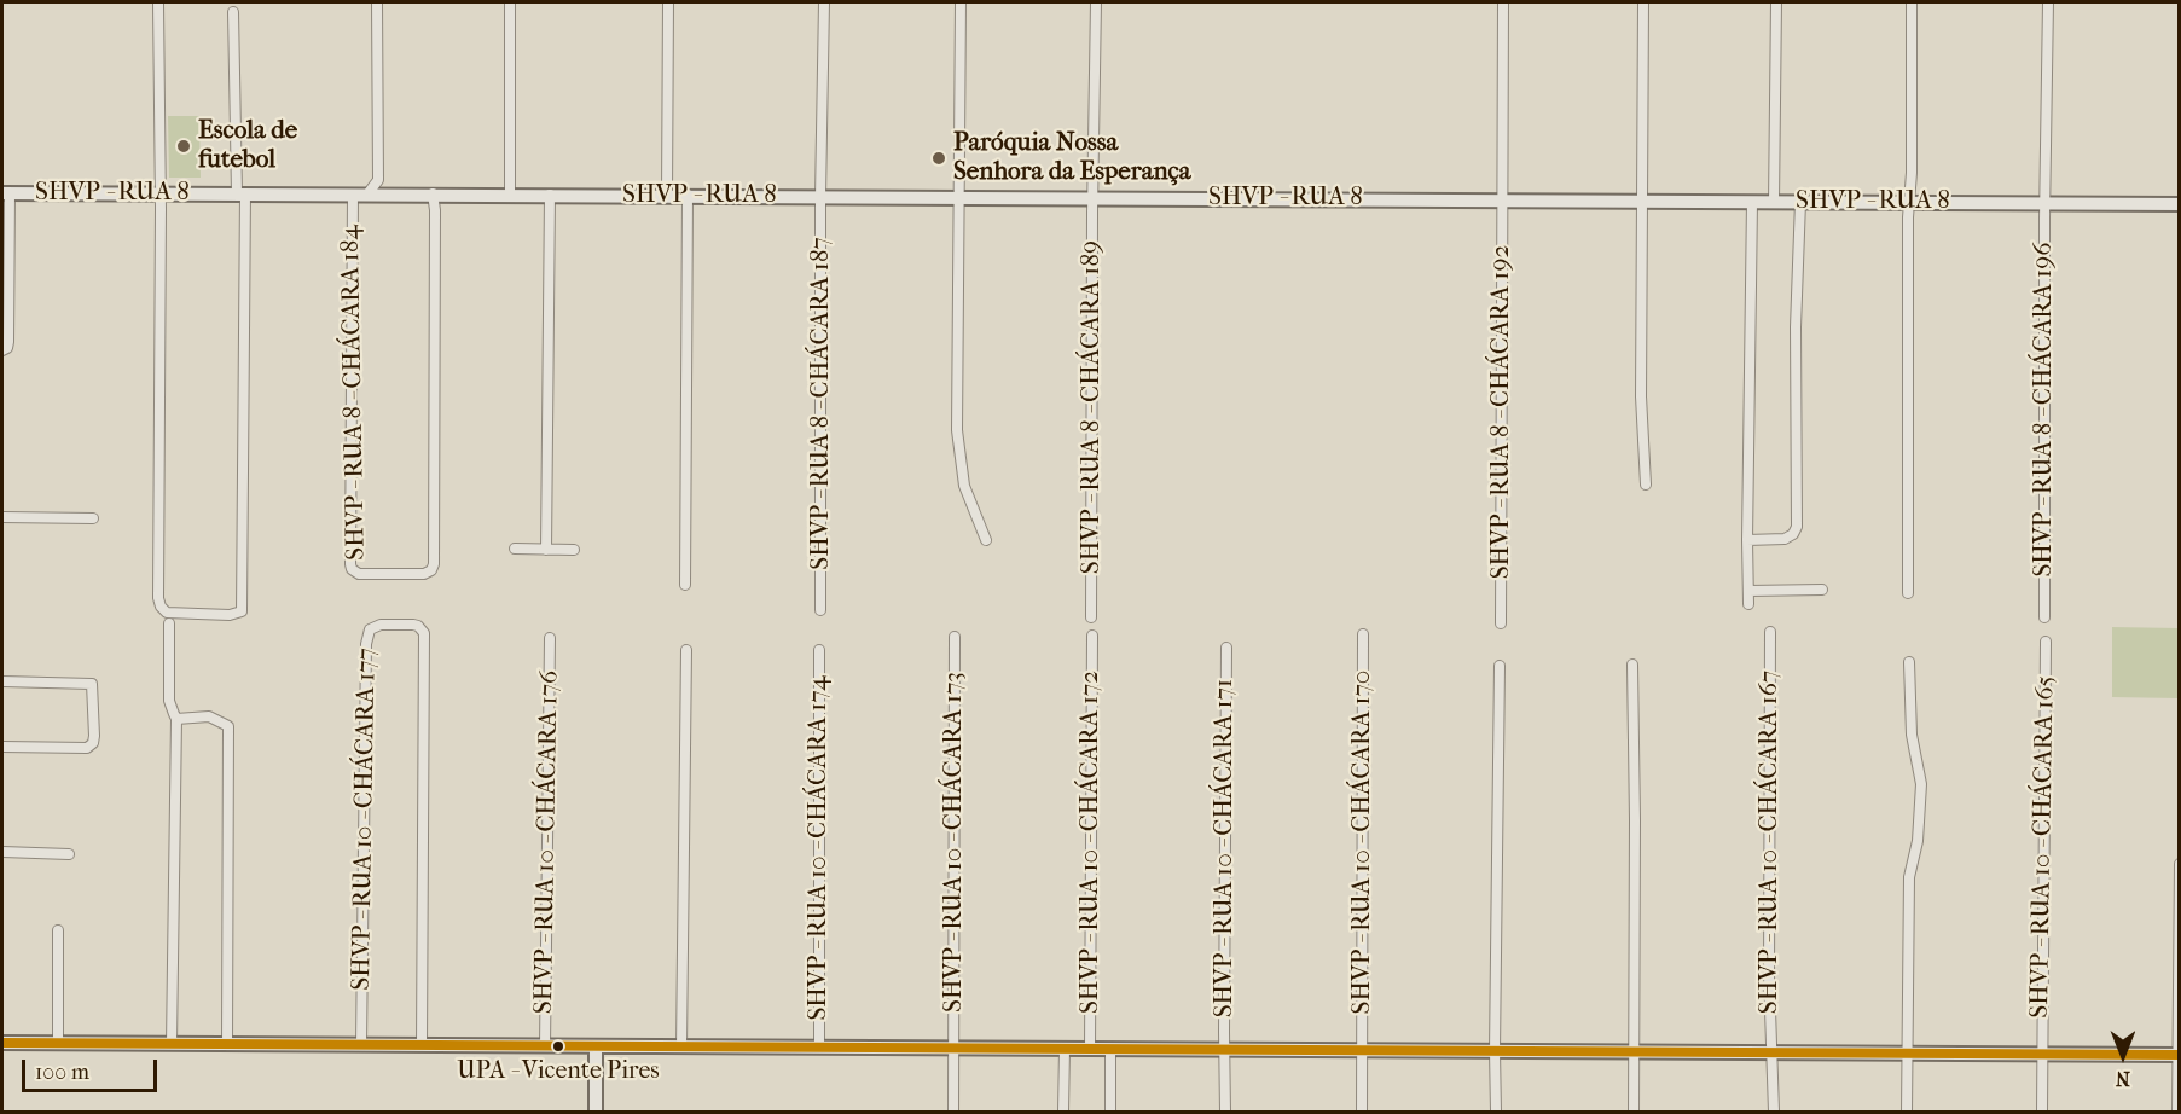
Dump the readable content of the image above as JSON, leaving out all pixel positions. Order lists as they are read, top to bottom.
{
  "streets": {
    "street": [
      "SHVP - RUA 8",
      "SHVP - RUA 8 - CHÁCARA 184",
      "SHVP - RUA 8 - CHÁCARA 187",
      "SHVP - RUA 8 - CHÁCARA 189",
      "SHVP - RUA 8 - CHÁCARA 196",
      "SHVP - RUA 8 - CHÁCARA 192",
      "SHVP - RUA 10 - CHÁCARA 177",
      "SHVP - RUA 10 - CHÁCARA 176",
      "SHVP - RUA 10 - CHÁCARA 173",
      "SHVP - RUA 10 - CHÁCARA 172",
      "SHVP - RUA 10 - CHÁCARA 170",
      "SHVP - RUA 10 - CHÁCARA 167",
      "SHVP - RUA 10 - CHÁCARA 165",
      "SHVP - RUA 10 - CHÁCARA 174",
      "SHVP - RUA 10 - CHÁCARA 171"
    ]
  },
  "crossings": [
    ["SHVP - RUA 8", "SHVP - RUA 8 - CHÁCARA 184"],
    ["SHVP - RUA 8", "SHVP - RUA 8 - CHÁCARA 187"],
    ["SHVP - RUA 8", "SHVP - RUA 8 - CHÁCARA 189"],
    ["SHVP - RUA 8", "SHVP - RUA 8 - CHÁCARA 196"],
    ["SHVP - RUA 8", "SHVP - RUA 8 - CHÁCARA 192"]
  ],
  "places": ["Escola de futebol", "Paróquia Nossa Senhora da Esperança", "UPA - Vicente Pires"],
  "scale_bar": "100 m",
  "north": "bottom"
}
